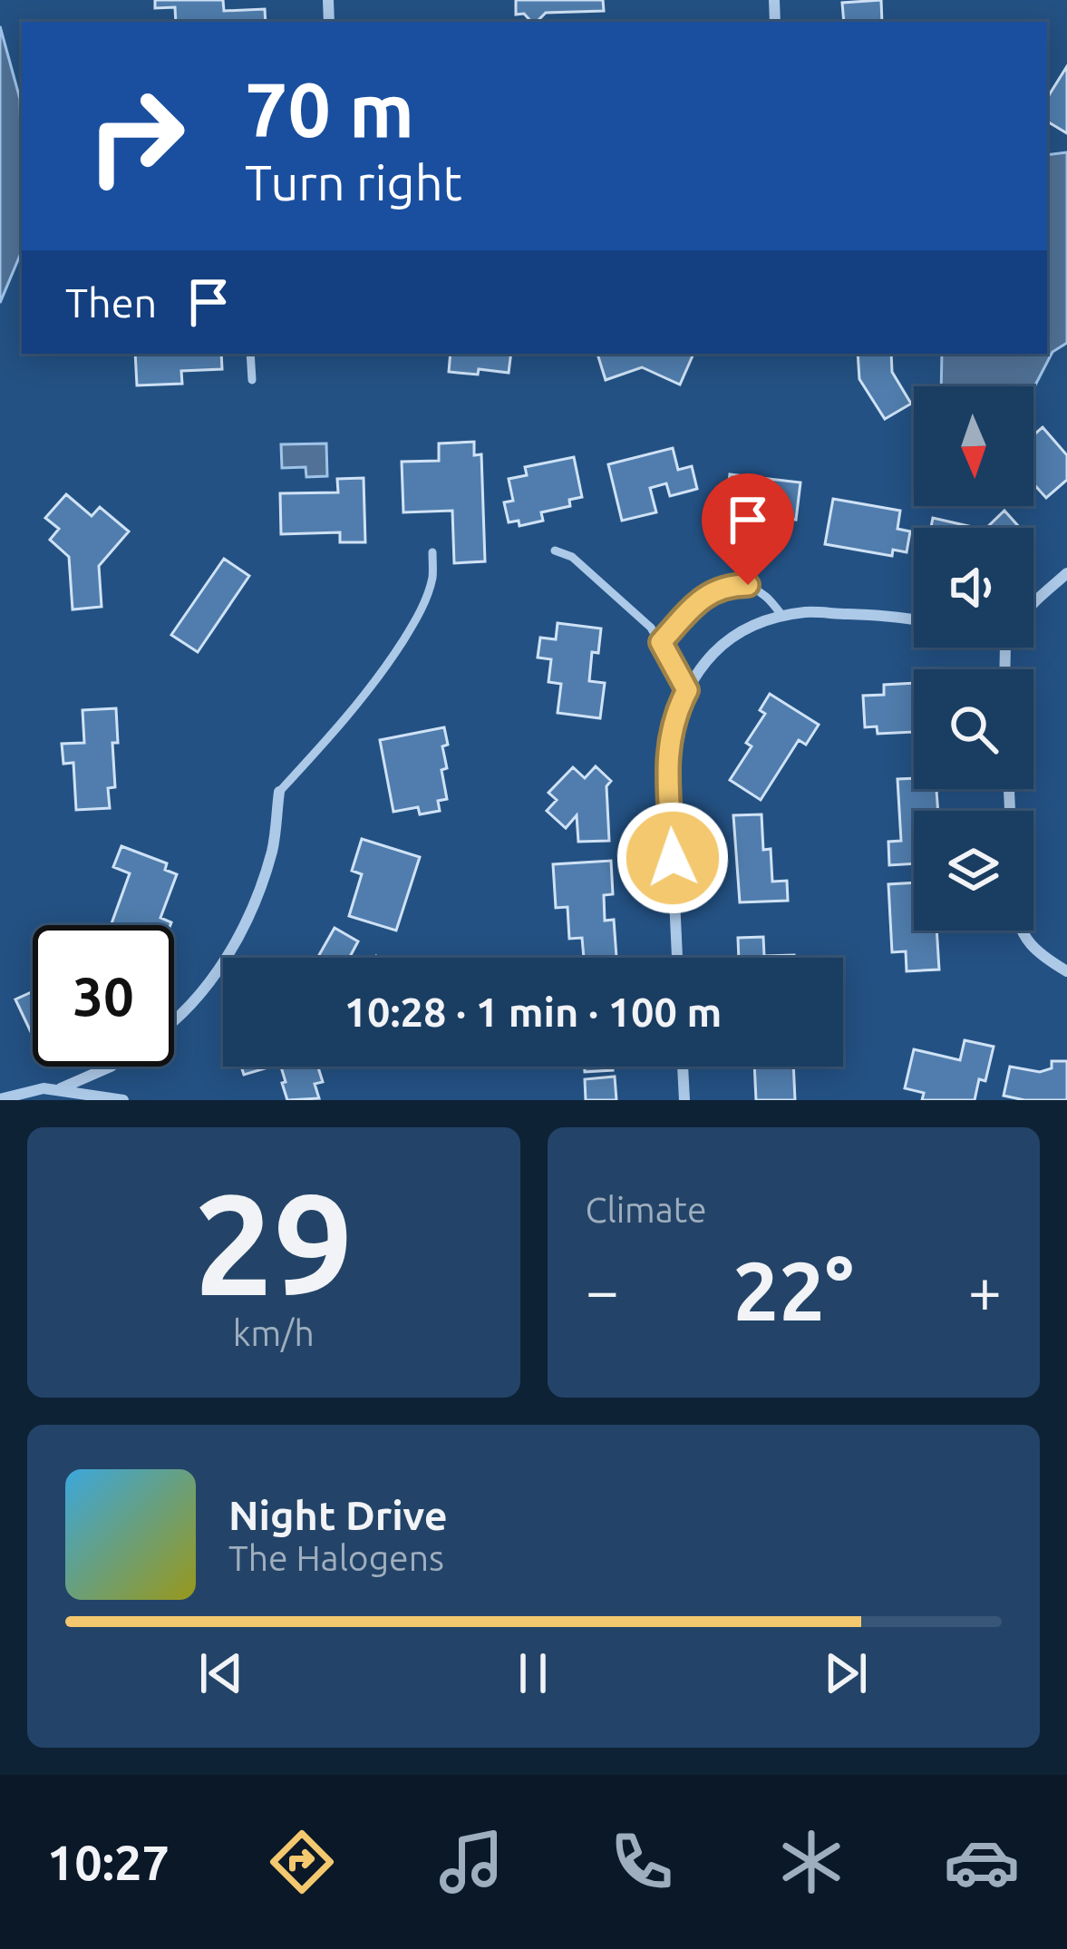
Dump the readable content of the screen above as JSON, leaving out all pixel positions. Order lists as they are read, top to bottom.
{
  "north": "bottom",
  "page": {
    "turn": ["70 m", "Turn right"],
    "then": "Then",
    "limit": "30",
    "trip": "10:28 · 1 min · 100 m",
    "tile": [
      ["29", "km/h"],
      "Climate"
    ],
    "heat": ["−", "22°", "+"],
    "song": ["Night Drive", "The Halogens"],
    "tabs": "10:27"
  }
}
